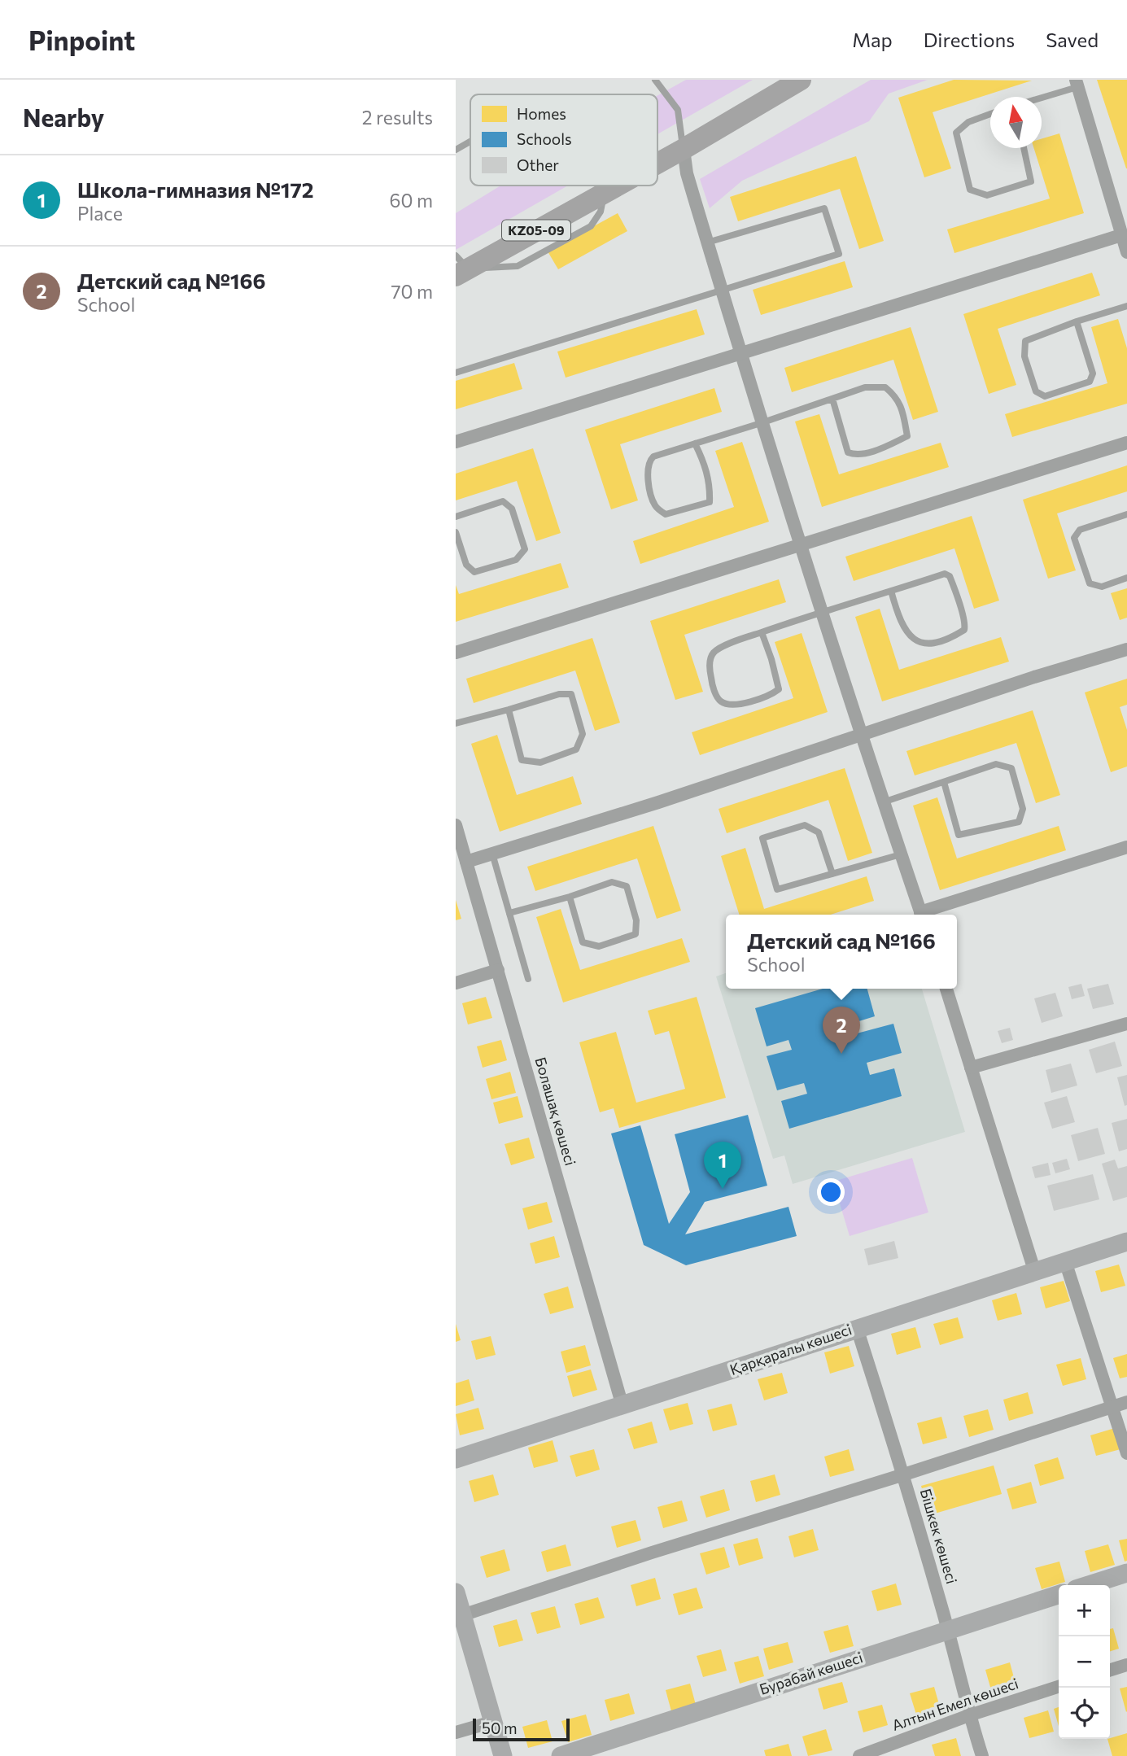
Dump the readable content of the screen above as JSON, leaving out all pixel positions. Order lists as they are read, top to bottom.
{
  "streets": {
    "main road": ["KZ05-09"],
    "street": [
      "Болашақ көшесі",
      "Қарқаралы көшесі",
      "Бішкек көшесі",
      "Бурабай көшесі",
      "Алтын Емел көшесі"
    ]
  },
  "crossings": [
    ["Болашақ көшесі", "Қарқаралы көшесі"],
    ["Қарқаралы көшесі", "Бішкек көшесі"],
    ["Бішкек көшесі", "Бурабай көшесі"],
    ["Бішкек көшесі", "Алтын Емел көшесі"]
  ],
  "legend": ["Homes", "Schools", "Other"],
  "scale_bar": "50 m",
  "north": "top",
  "page": {
    "header": "Pinpoint",
    "nav": ["Map", "Directions", "Saved"],
    "heading": ["Nearby", "2 results"],
    "list": [
      {
        "mark": "1",
        "name": "Школа-гимназия №172",
        "note": "Place",
        "value": "60 m"
      },
      {
        "mark": "2",
        "name": "Детский сад №166",
        "note": "School",
        "value": "70 m"
      }
    ],
    "popup": ["Детский сад №166", "School"],
    "pins": ["2", "1"],
    "map_buttons": ["+", "−"],
    "scale": "50 m"
  }
}
